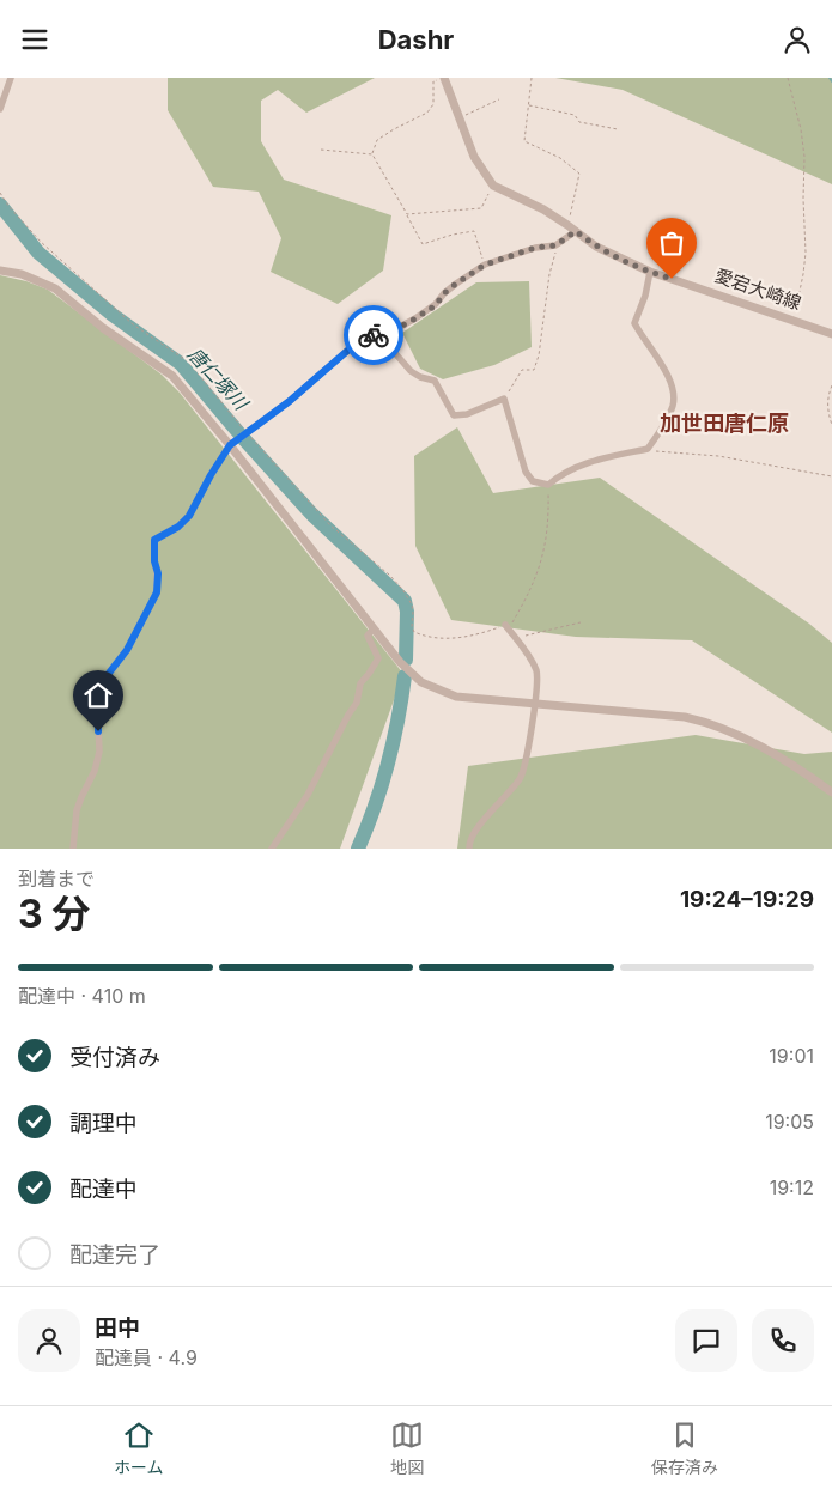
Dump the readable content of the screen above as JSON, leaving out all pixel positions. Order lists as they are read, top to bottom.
{
  "streets": {
    "street": ["愛宕大崎線"]
  },
  "districts": ["加世田唐仁原"],
  "water": ["唐仁塚川"],
  "page": {
    "header": "Dashr",
    "heading": ["3 分", "到着まで", "19:24–19:29"],
    "panel": ["田中", "配達員 · 4.9"],
    "bar": "配達中 · 410 m",
    "list": [
      ["受付済み", "19:01"],
      ["調理中", "19:05"],
      ["配達中", "19:12"],
      "配達完了"
    ],
    "tabs": ["ホーム", "地図", "保存済み"]
  }
}
